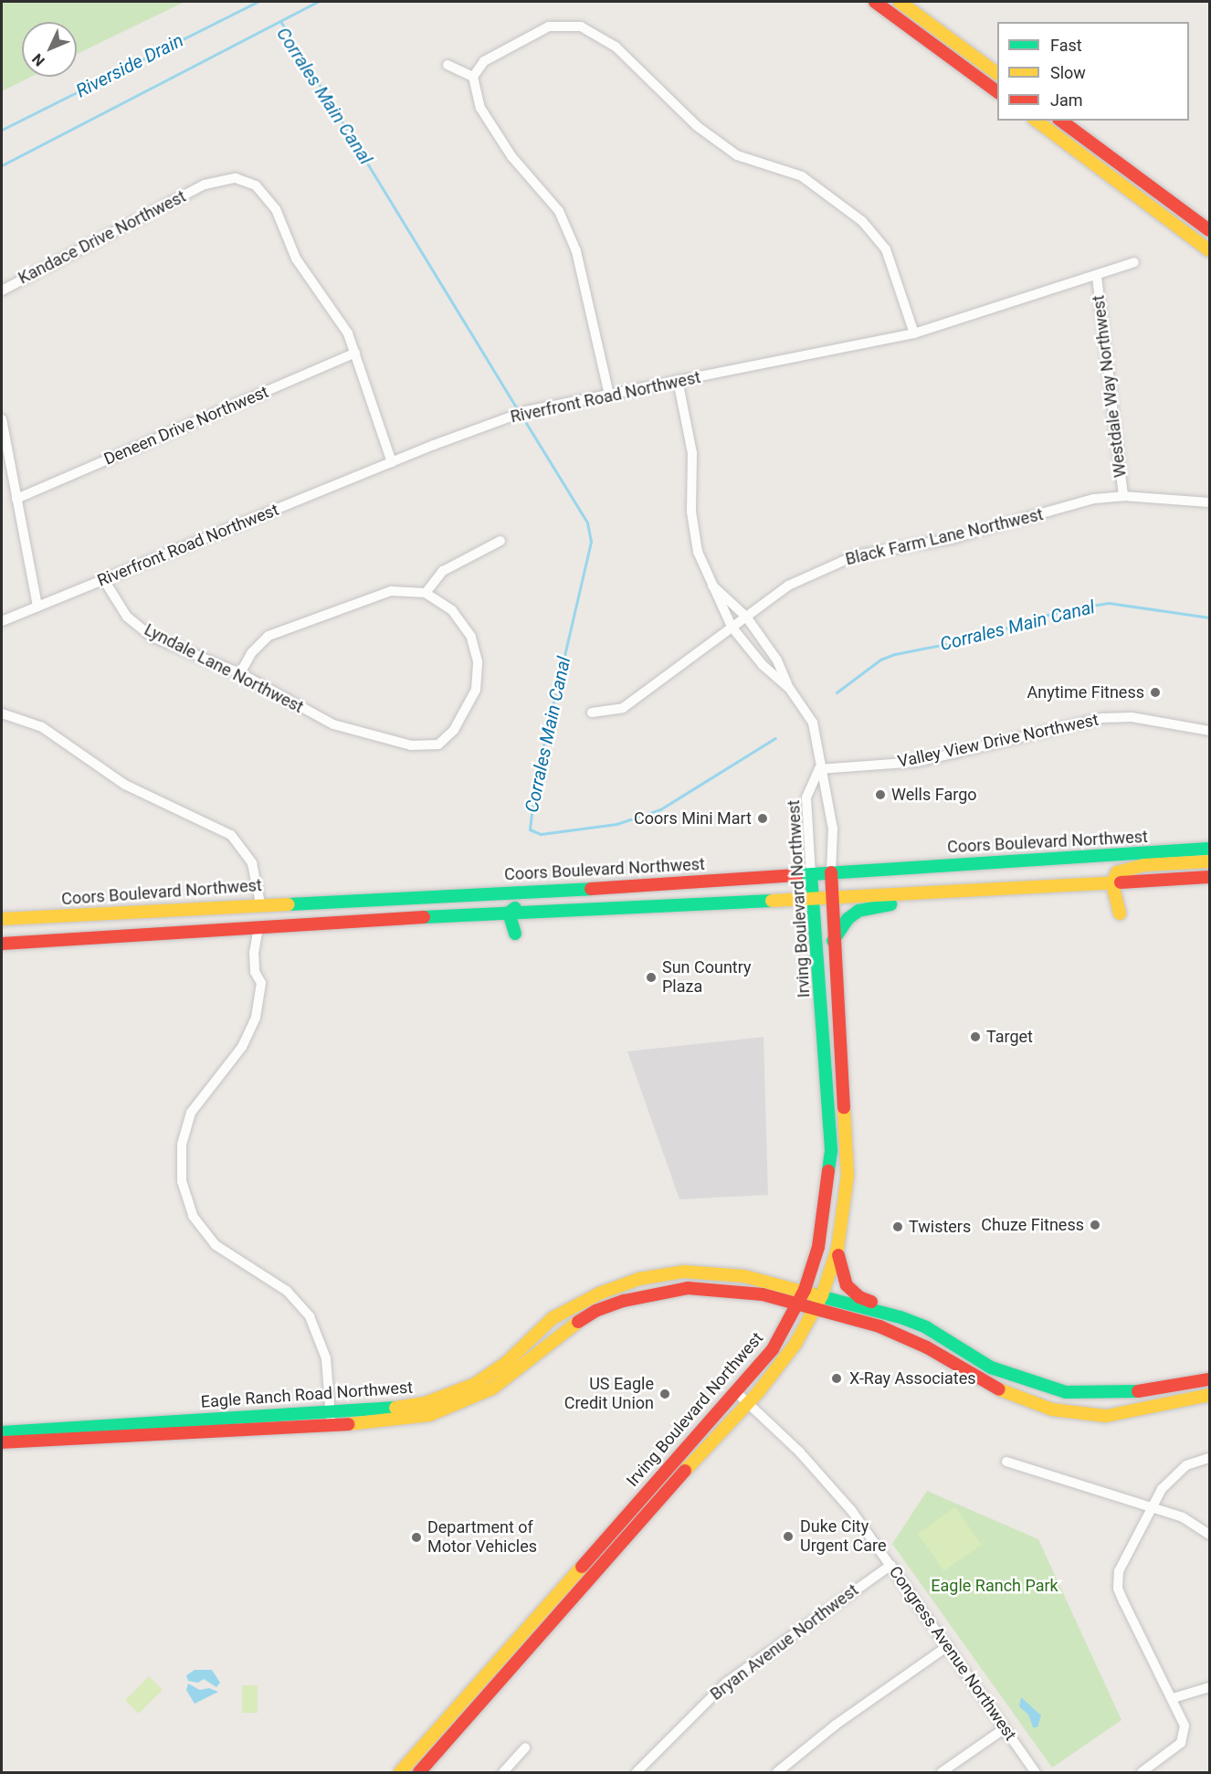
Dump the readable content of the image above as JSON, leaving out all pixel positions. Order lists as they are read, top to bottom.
{
  "streets": {
    "main road": ["Coors Boulevard Northwest", "Irving Boulevard Northwest", "Eagle Ranch Road Northwest"],
    "street": [
      "Kandace Drive Northwest",
      "Westdale Way Northwest",
      "Riverfront Road Northwest",
      "Deneen Drive Northwest",
      "Black Farm Lane Northwest",
      "Lyndale Lane Northwest",
      "Valley View Drive Northwest",
      "Bryan Avenue Northwest",
      "Congress Avenue Northwest"
    ]
  },
  "crossings": [
    ["Kandace Drive Northwest", "Riverfront Road Northwest"],
    ["Kandace Drive Northwest", "Deneen Drive Northwest"],
    ["Westdale Way Northwest", "Riverfront Road Northwest"],
    ["Westdale Way Northwest", "Black Farm Lane Northwest"],
    ["Riverfront Road Northwest", "Lyndale Lane Northwest"],
    ["Valley View Drive Northwest", "Irving Boulevard Northwest"],
    ["Coors Boulevard Northwest", "Irving Boulevard Northwest"],
    ["Irving Boulevard Northwest", "Eagle Ranch Road Northwest"],
    ["Irving Boulevard Northwest", "Congress Avenue Northwest"],
    ["Bryan Avenue Northwest", "Congress Avenue Northwest"]
  ],
  "water": ["Riverside Drain", "Corrales Main Canal"],
  "parks": ["Eagle Ranch Park"],
  "places": [
    "Anytime Fitness",
    "Wells Fargo",
    "Coors Mini Mart",
    "Sun Country Plaza",
    "Target",
    "Chuze Fitness",
    "Twisters",
    "X-Ray Associates",
    "US Eagle Credit Union",
    "Duke City Urgent Care",
    "Department of Motor Vehicles"
  ],
  "legend": ["Fast", "Slow", "Jam"],
  "north": "bottom left"
}
